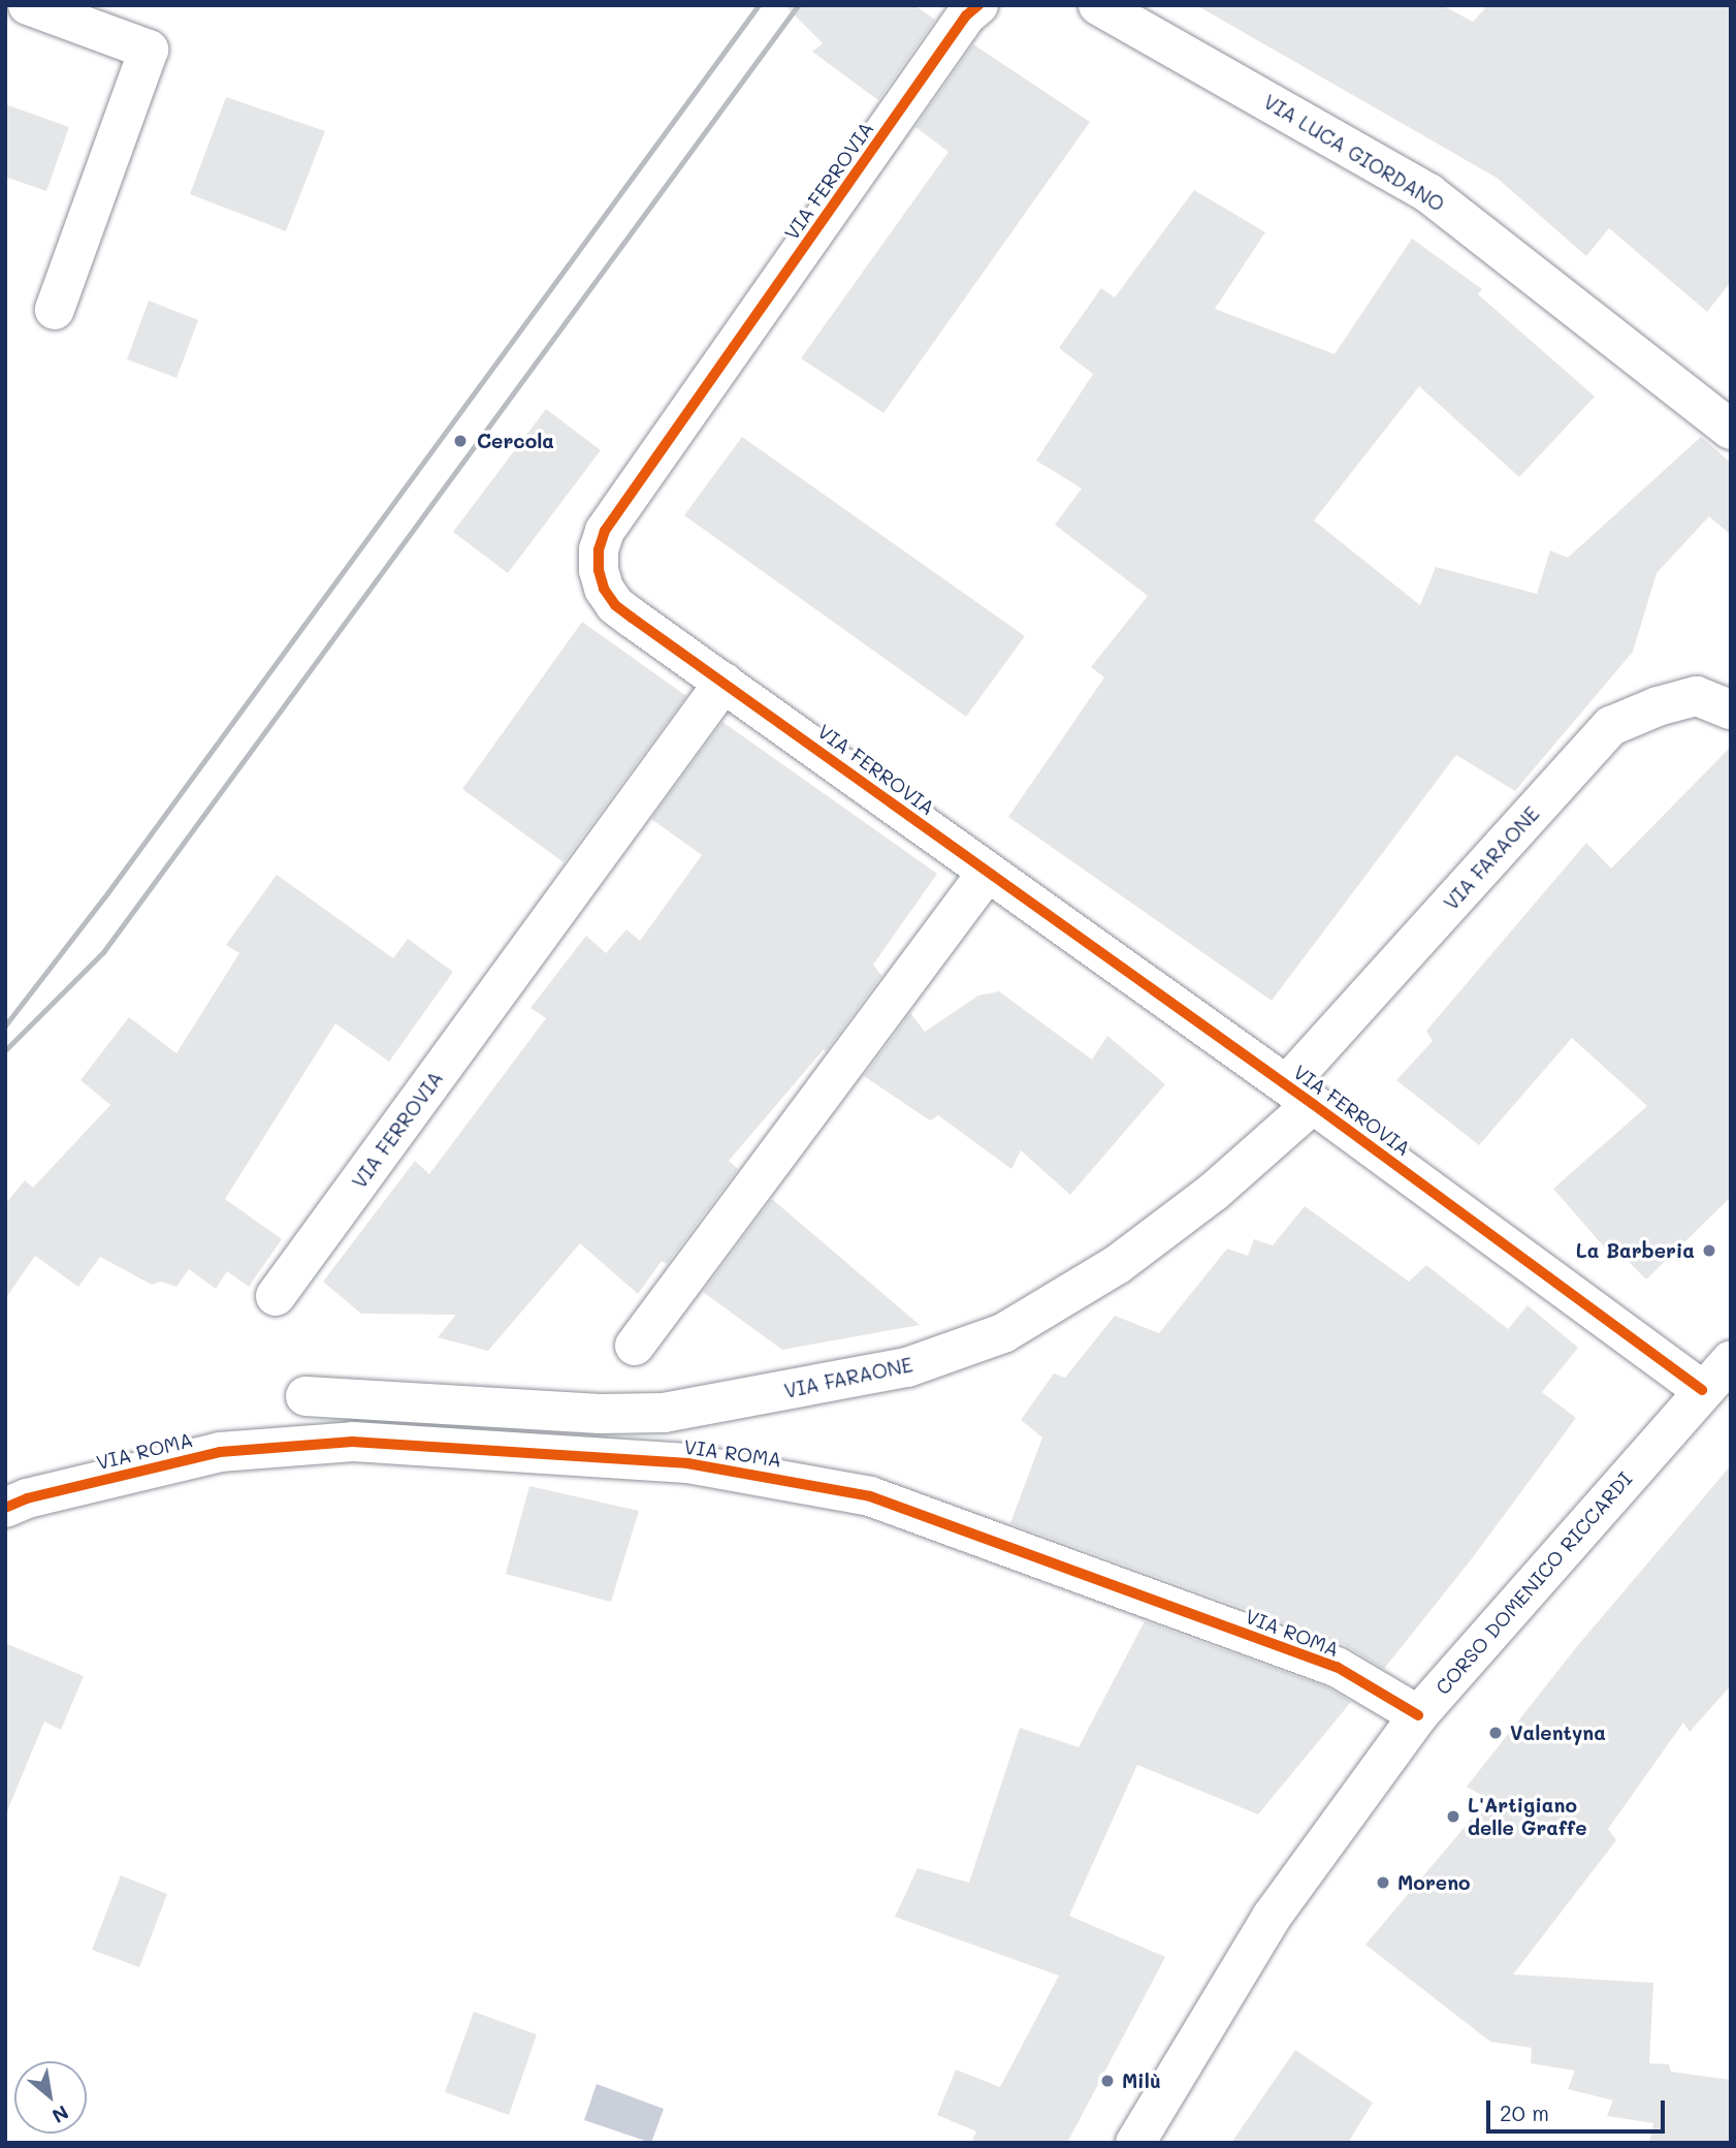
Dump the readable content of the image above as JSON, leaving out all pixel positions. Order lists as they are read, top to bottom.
{
  "streets": {
    "street": [
      "VIA LUCA GIORDANO",
      "VIA FERROVIA",
      "VIA FARAONE",
      "VIA ROMA",
      "CORSO DOMENICO RICCARDI"
    ]
  },
  "crossings": [
    ["VIA FERROVIA", "VIA FARAONE"],
    ["VIA FERROVIA", "CORSO DOMENICO RICCARDI"],
    ["VIA ROMA", "CORSO DOMENICO RICCARDI"]
  ],
  "places": [
    "Cercola",
    "La Barberia",
    "Valentyna",
    "L'Artigiano delle Graffe",
    "Moreno",
    "Milù"
  ],
  "scale_bar": "20 m",
  "north": "bottom right"
}
